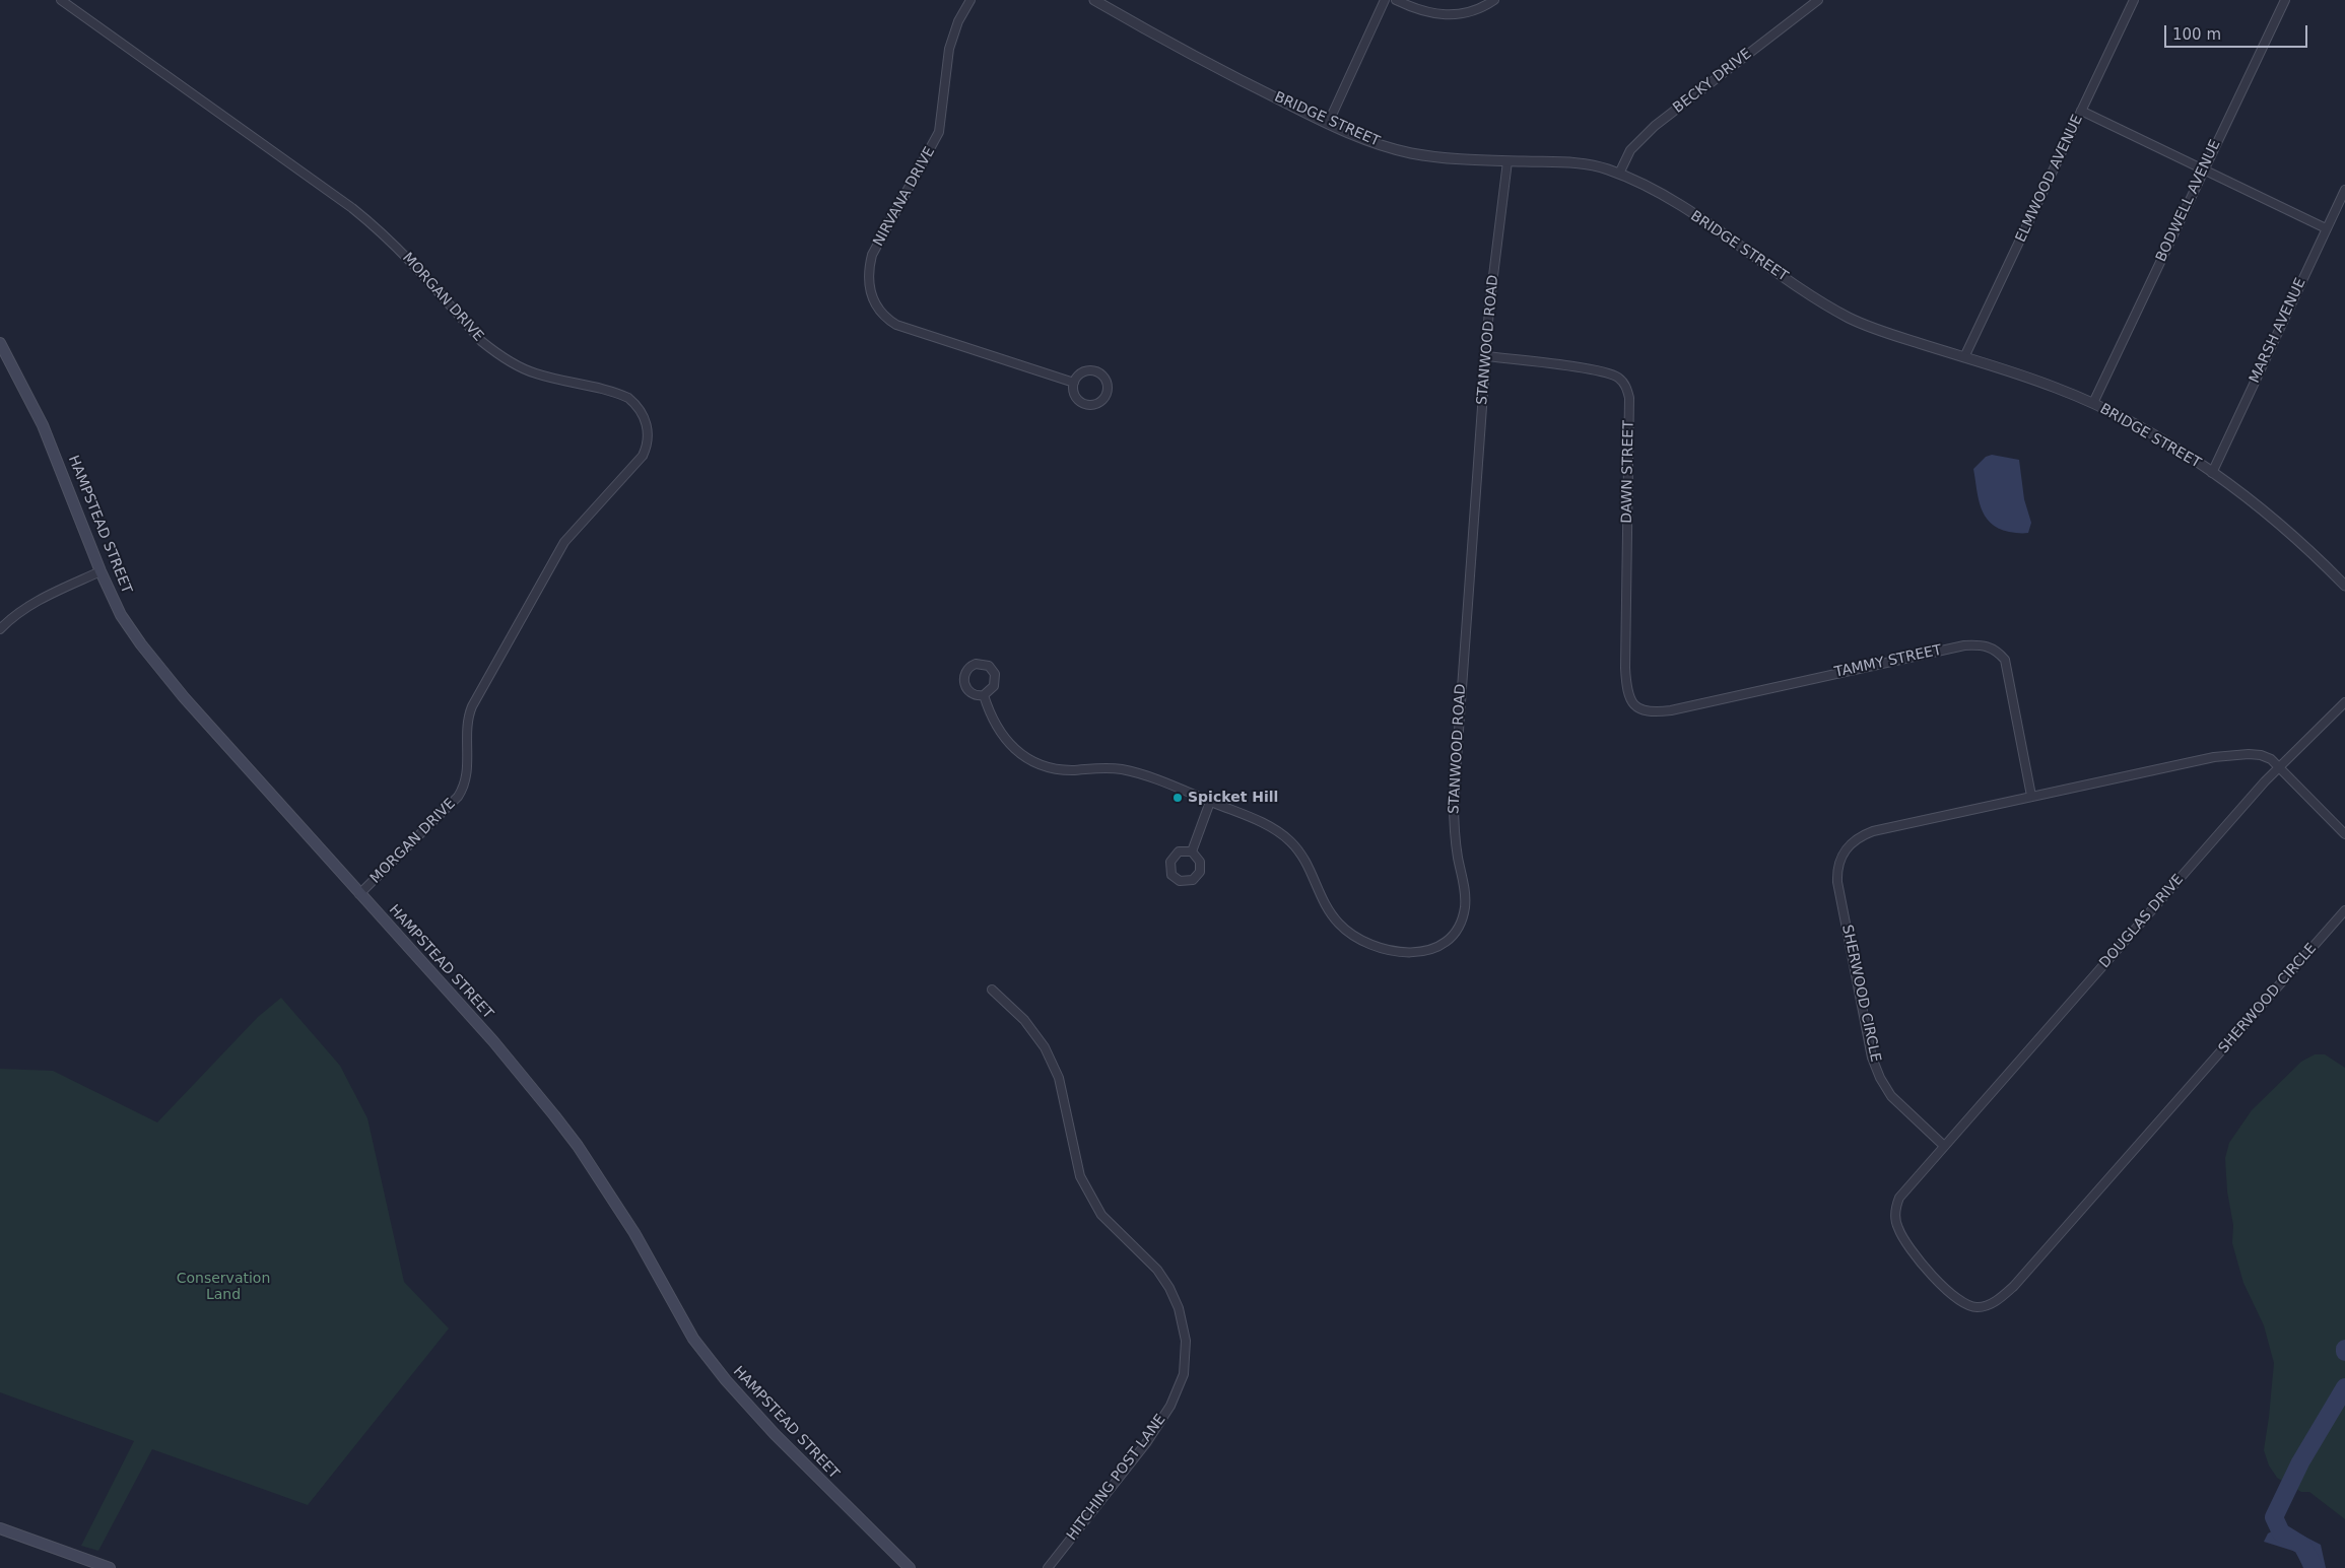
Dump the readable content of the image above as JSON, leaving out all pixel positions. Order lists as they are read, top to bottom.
{
  "streets": {
    "main road": ["HAMPSTEAD STREET"],
    "street": [
      "BECKY DRIVE",
      "BRIDGE STREET",
      "ELMWOOD AVENUE",
      "NIRVANA DRIVE",
      "BODWELL AVENUE",
      "MORGAN DRIVE",
      "MARSH AVENUE",
      "STANWOOD ROAD",
      "DAWN STREET",
      "TAMMY STREET",
      "DOUGLAS DRIVE",
      "SHERWOOD CIRCLE",
      "HITCHING POST LANE"
    ]
  },
  "crossings": [
    ["BECKY DRIVE", "BRIDGE STREET"],
    ["BRIDGE STREET", "ELMWOOD AVENUE"],
    ["BRIDGE STREET", "BODWELL AVENUE"],
    ["BRIDGE STREET", "MARSH AVENUE"],
    ["BRIDGE STREET", "STANWOOD ROAD"],
    ["MORGAN DRIVE", "HAMPSTEAD STREET"],
    ["STANWOOD ROAD", "DAWN STREET"],
    ["DAWN STREET", "TAMMY STREET"],
    ["TAMMY STREET", "SHERWOOD CIRCLE"],
    ["DOUGLAS DRIVE", "SHERWOOD CIRCLE"]
  ],
  "parks": ["Conservation Land"],
  "places": ["Spicket Hill"],
  "scale_bar": "100 m"
}
